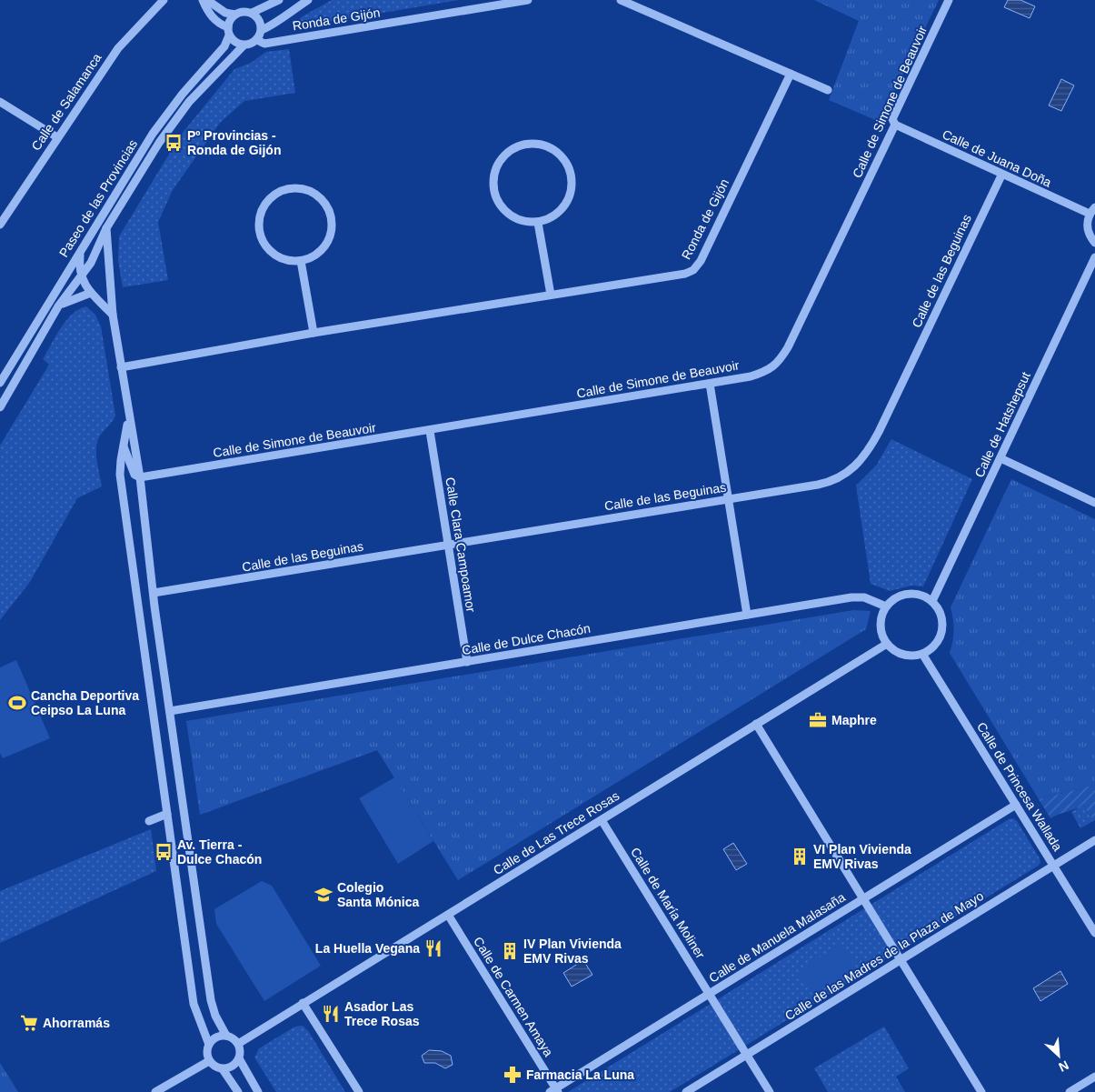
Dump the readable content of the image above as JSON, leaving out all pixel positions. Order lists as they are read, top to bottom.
{
  "streets": {
    "street": [
      "Ronda de Gijón",
      "Calle de Salamanca",
      "Calle de Simone de Beauvoir",
      "Calle de Juana Doña",
      "Paseo de las Provincias",
      "Calle de las Beguinas",
      "Calle de Hatshepsut",
      "Calle Clara Campoamor",
      "Calle de Dulce Chacón",
      "Calle de Princesa Wallada",
      "Calle de Las Trece Rosas",
      "Calle de María Moliner",
      "Calle de Manuela Malasaña",
      "Calle de las Madres de la Plaza de Mayo",
      "Calle de Carmen Amaya"
    ]
  },
  "crossings": [
    ["Ronda de Gijón", "Paseo de las Provincias"],
    ["Calle de Simone de Beauvoir", "Calle de Juana Doña"],
    ["Calle de Simone de Beauvoir", "Calle Clara Campoamor"],
    ["Calle de Juana Doña", "Calle de las Beguinas"],
    ["Calle de las Beguinas", "Calle Clara Campoamor"],
    ["Calle de Hatshepsut", "Calle de Dulce Chacón"],
    ["Calle de Hatshepsut", "Calle de Princesa Wallada"],
    ["Calle de Hatshepsut", "Calle de Las Trece Rosas"],
    ["Calle Clara Campoamor", "Calle de Dulce Chacón"],
    ["Calle de Dulce Chacón", "Calle de Princesa Wallada"],
    ["Calle de Dulce Chacón", "Calle de Las Trece Rosas"],
    ["Calle de Princesa Wallada", "Calle de Las Trece Rosas"],
    ["Calle de Princesa Wallada", "Calle de Manuela Malasaña"],
    ["Calle de Princesa Wallada", "Calle de las Madres de la Plaza de Mayo"],
    ["Calle de Las Trece Rosas", "Calle de María Moliner"],
    ["Calle de Las Trece Rosas", "Calle de Carmen Amaya"],
    ["Calle de María Moliner", "Calle de Manuela Malasaña"],
    ["Calle de María Moliner", "Calle de las Madres de la Plaza de Mayo"],
    ["Calle de Manuela Malasaña", "Calle de Carmen Amaya"]
  ],
  "places": {
    "bus stop": ["Pº Provincias - Ronda de Gijón", "Av. Tierra - Dulce Chacón"],
    "sports": ["Cancha Deportiva Ceipso La Luna"],
    "office": ["Maphre"],
    "building": ["VI Plan Vivienda EMV Rivas", "IV Plan Vivienda EMV Rivas"],
    "school or university": ["Colegio Santa Mónica"],
    "restaurant": ["La Huella Vegana", "Asador Las Trece Rosas"],
    "supermarket": ["Ahorramás"],
    "pharmacy": ["Farmacia La Luna"]
  },
  "north": "bottom right"
}
